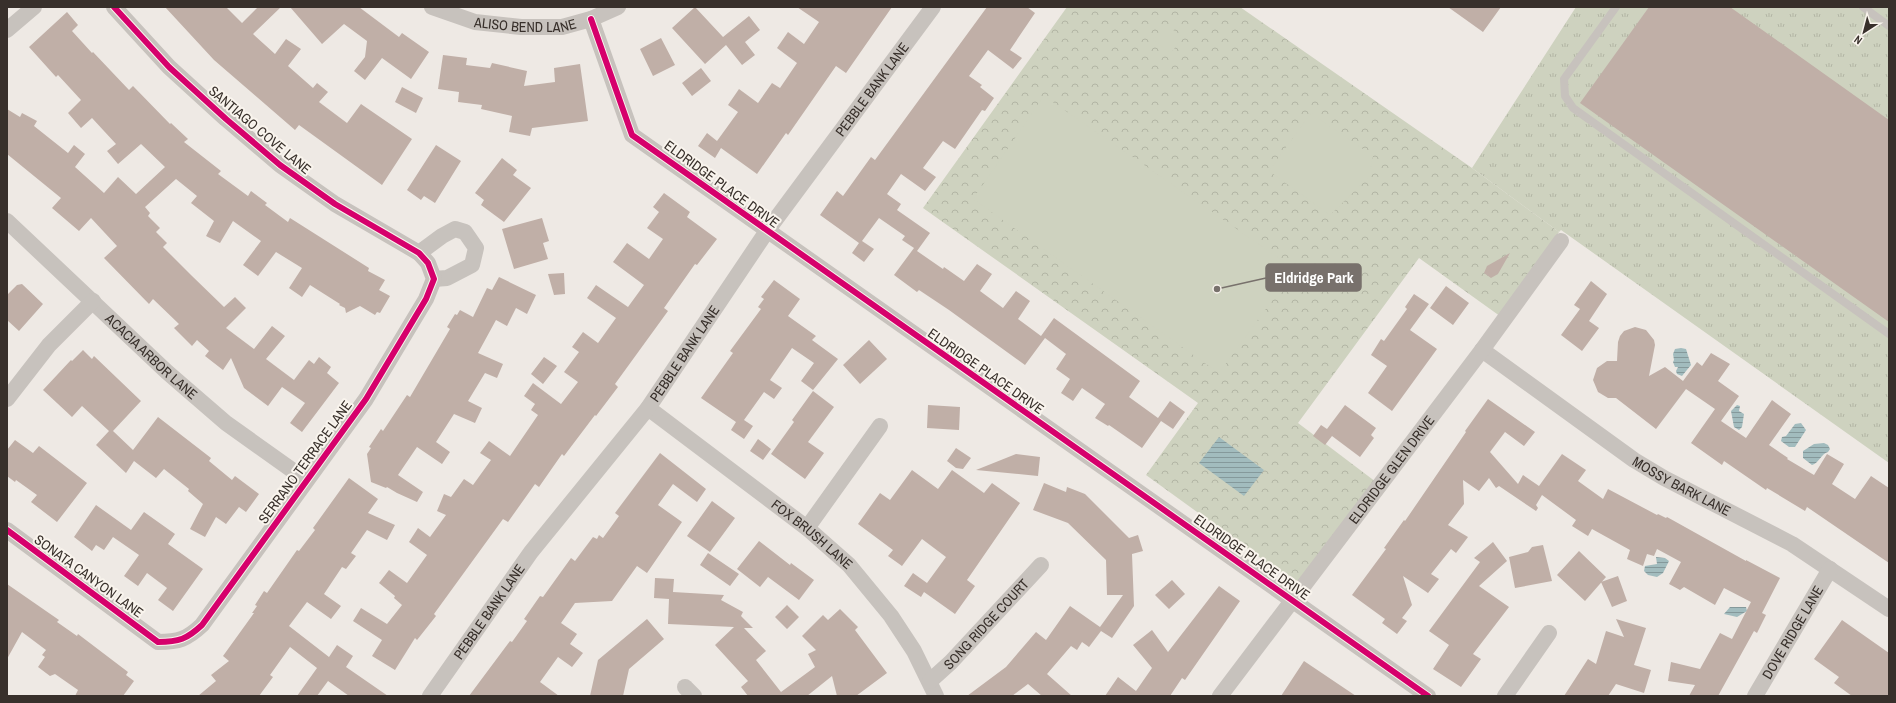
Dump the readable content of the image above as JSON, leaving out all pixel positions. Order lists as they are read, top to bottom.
{
  "streets": {
    "street": [
      "ALISO BEND LANE",
      "PEBBLE BANK LANE",
      "SANTIAGO COVE LANE",
      "ELDRIDGE PLACE DRIVE",
      "ACACIA ARBOR LANE",
      "SERRANO TERRACE LANE",
      "ELDRIDGE GLEN DRIVE",
      "MOSSY BARK LANE",
      "FOX BRUSH LANE",
      "SONATA CANYON LANE",
      "SONG RIDGE COURT",
      "DOVE RIDGE LANE"
    ]
  },
  "crossings": [
    ["ALISO BEND LANE", "ELDRIDGE PLACE DRIVE"],
    ["PEBBLE BANK LANE", "ELDRIDGE PLACE DRIVE"],
    ["PEBBLE BANK LANE", "FOX BRUSH LANE"],
    ["SANTIAGO COVE LANE", "SERRANO TERRACE LANE"],
    ["ELDRIDGE PLACE DRIVE", "ELDRIDGE GLEN DRIVE"],
    ["ACACIA ARBOR LANE", "SERRANO TERRACE LANE"],
    ["SERRANO TERRACE LANE", "SONATA CANYON LANE"],
    ["ELDRIDGE GLEN DRIVE", "MOSSY BARK LANE"],
    ["MOSSY BARK LANE", "DOVE RIDGE LANE"],
    ["FOX BRUSH LANE", "SONG RIDGE COURT"]
  ],
  "places": ["Eldridge Park"],
  "north": "bottom left"
}
